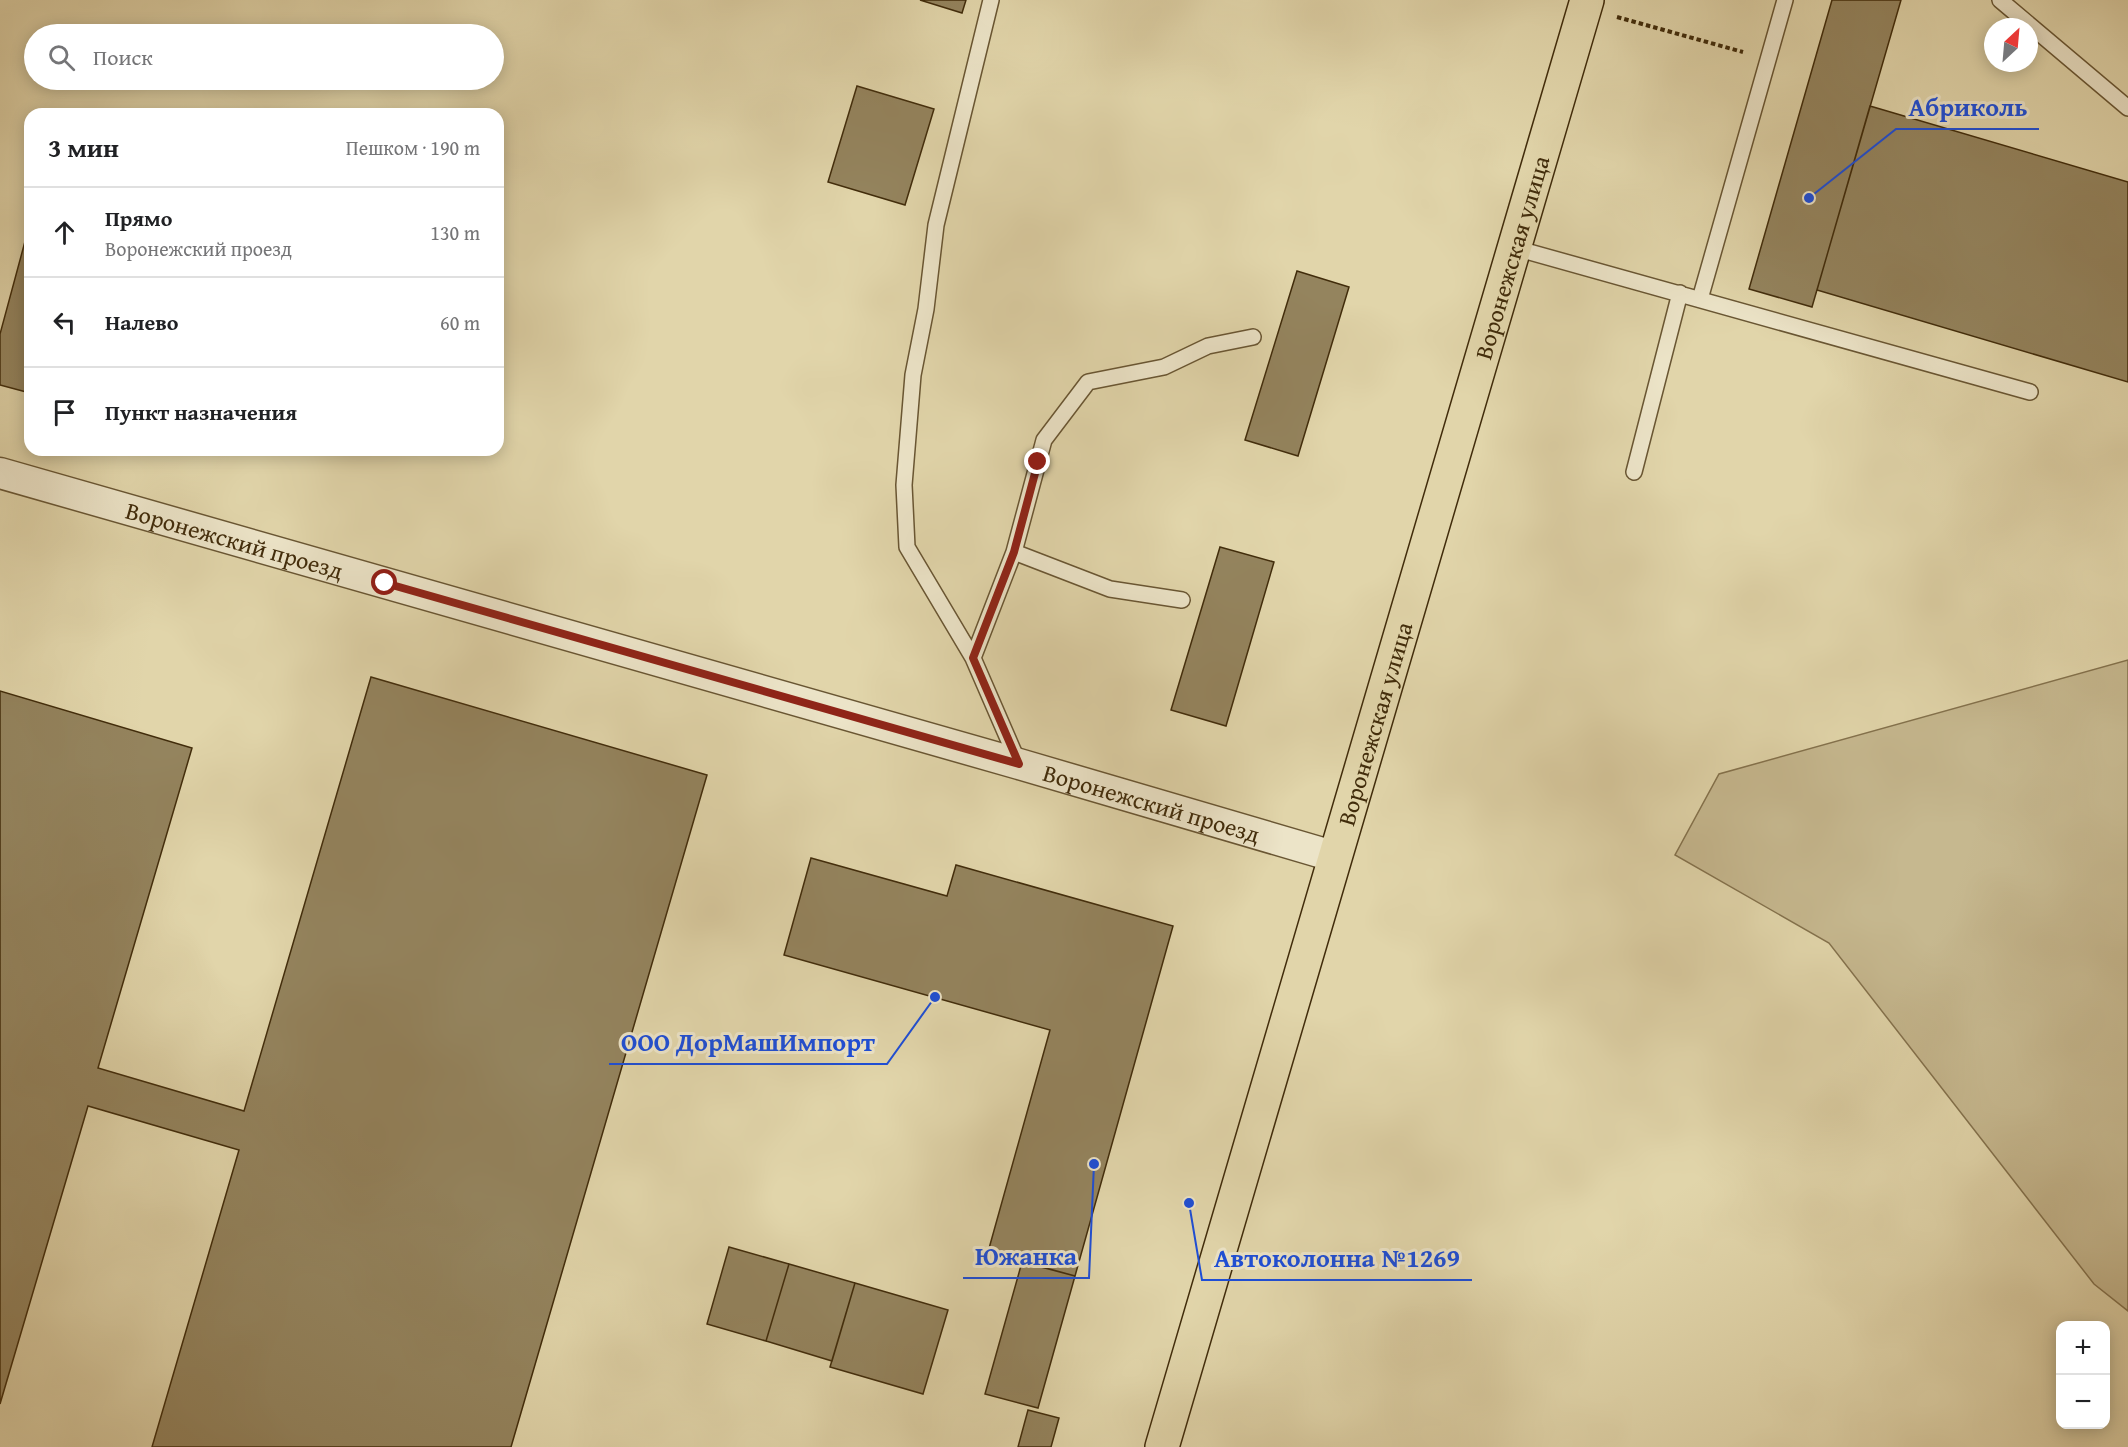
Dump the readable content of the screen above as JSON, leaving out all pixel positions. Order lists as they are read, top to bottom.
{
  "streets": {
    "highway": ["Воронежская улица"],
    "street": ["Воронежский проезд"]
  },
  "crossings": [
    ["Воронежская улица", "Воронежский проезд"]
  ],
  "places": [
    "Абриколь",
    "ООО ДорМашИмпорт",
    "Южанка",
    "Автоколонна №1269"
  ],
  "north": "top right",
  "page": {
    "search": "Поиск",
    "heading": ["3 мин", "Пешком · 190 m"],
    "list": [
      ["Прямо", "Воронежский проезд", "130 m"],
      ["Налево", "60 m"],
      "Пункт назначения"
    ],
    "map_buttons": ["+", "−"]
  }
}
